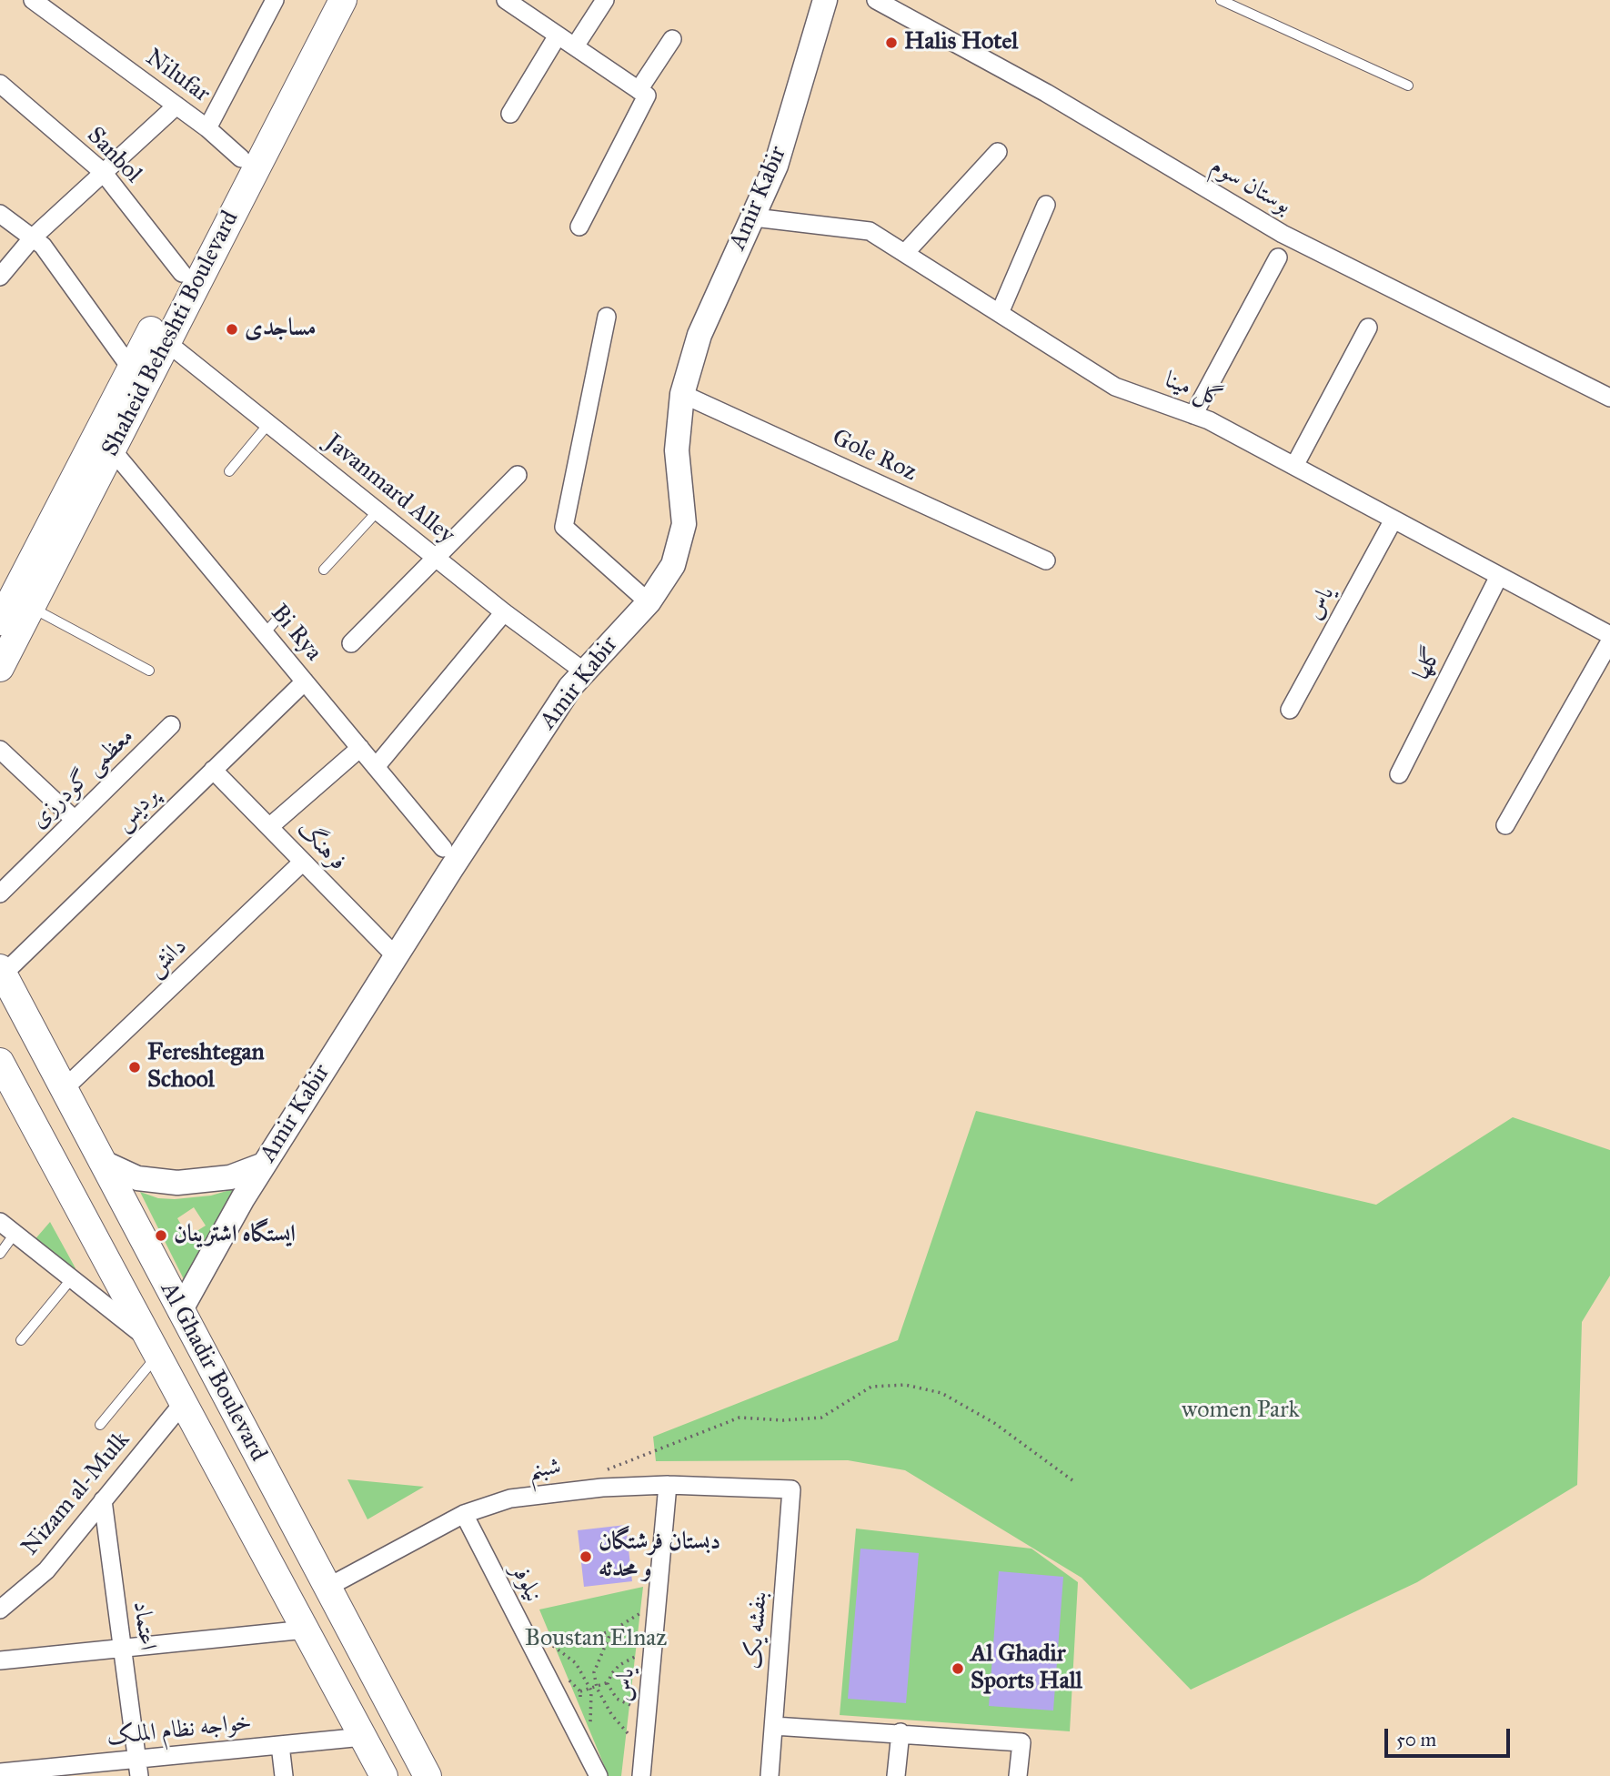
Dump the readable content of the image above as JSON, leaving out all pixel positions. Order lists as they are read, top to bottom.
{
  "streets": {
    "main road": ["Shaheid Beheshti Boulevard", "Al Ghadir Boulevard"],
    "street": [
      "Nilufar",
      "Sanbol",
      "بوستان سوم",
      "Amir Kabir",
      "گل مینا",
      "Gole Roz",
      "Javanmard Alley",
      "یاس",
      "Bi Rya",
      "گلها",
      "معظمی گودرزی",
      "پردیس",
      "فرهنگ",
      "دانش",
      "شبنم",
      "Nizam al-Mulk",
      "نیلوفر",
      "اعتماد",
      "بنفشه یک",
      "خواجه نظام الملک"
    ]
  },
  "crossings": [
    ["Sanbol", "Shaheid Beheshti Boulevard"],
    ["Amir Kabir", "گل مینا"],
    ["Amir Kabir", "Gole Roz"],
    ["Amir Kabir", "Javanmard Alley"],
    ["Amir Kabir", "فرهنگ"],
    ["Amir Kabir", "Al Ghadir Boulevard"],
    ["Shaheid Beheshti Boulevard", "Javanmard Alley"],
    ["Shaheid Beheshti Boulevard", "Bi Rya"],
    ["گل مینا", "یاس"],
    ["گل مینا", "گلها"],
    ["یاس", "شبنم"],
    ["Bi Rya", "پردیس"],
    ["پردیس", "فرهنگ"],
    ["پردیس", "Al Ghadir Boulevard"],
    ["فرهنگ", "دانش"],
    ["دانش", "Al Ghadir Boulevard"],
    ["Al Ghadir Boulevard", "شبنم"],
    ["Al Ghadir Boulevard", "Nizam al-Mulk"],
    ["Al Ghadir Boulevard", "خواجه نظام الملک"],
    ["شبنم", "نیلوفر"],
    ["شبنم", "بنفشه یک"],
    ["Nizam al-Mulk", "اعتماد"],
    ["اعتماد", "خواجه نظام الملک"]
  ],
  "parks": ["women Park", "Boustan Elnaz"],
  "places": [
    "Halis Hotel",
    "مساجدی",
    "Fereshtegan School",
    "ایستگاه اشترینان",
    "دبستان فرشتگان و محدثه",
    "Al Ghadir Sports Hall"
  ],
  "scale_bar": "50 m"
}
